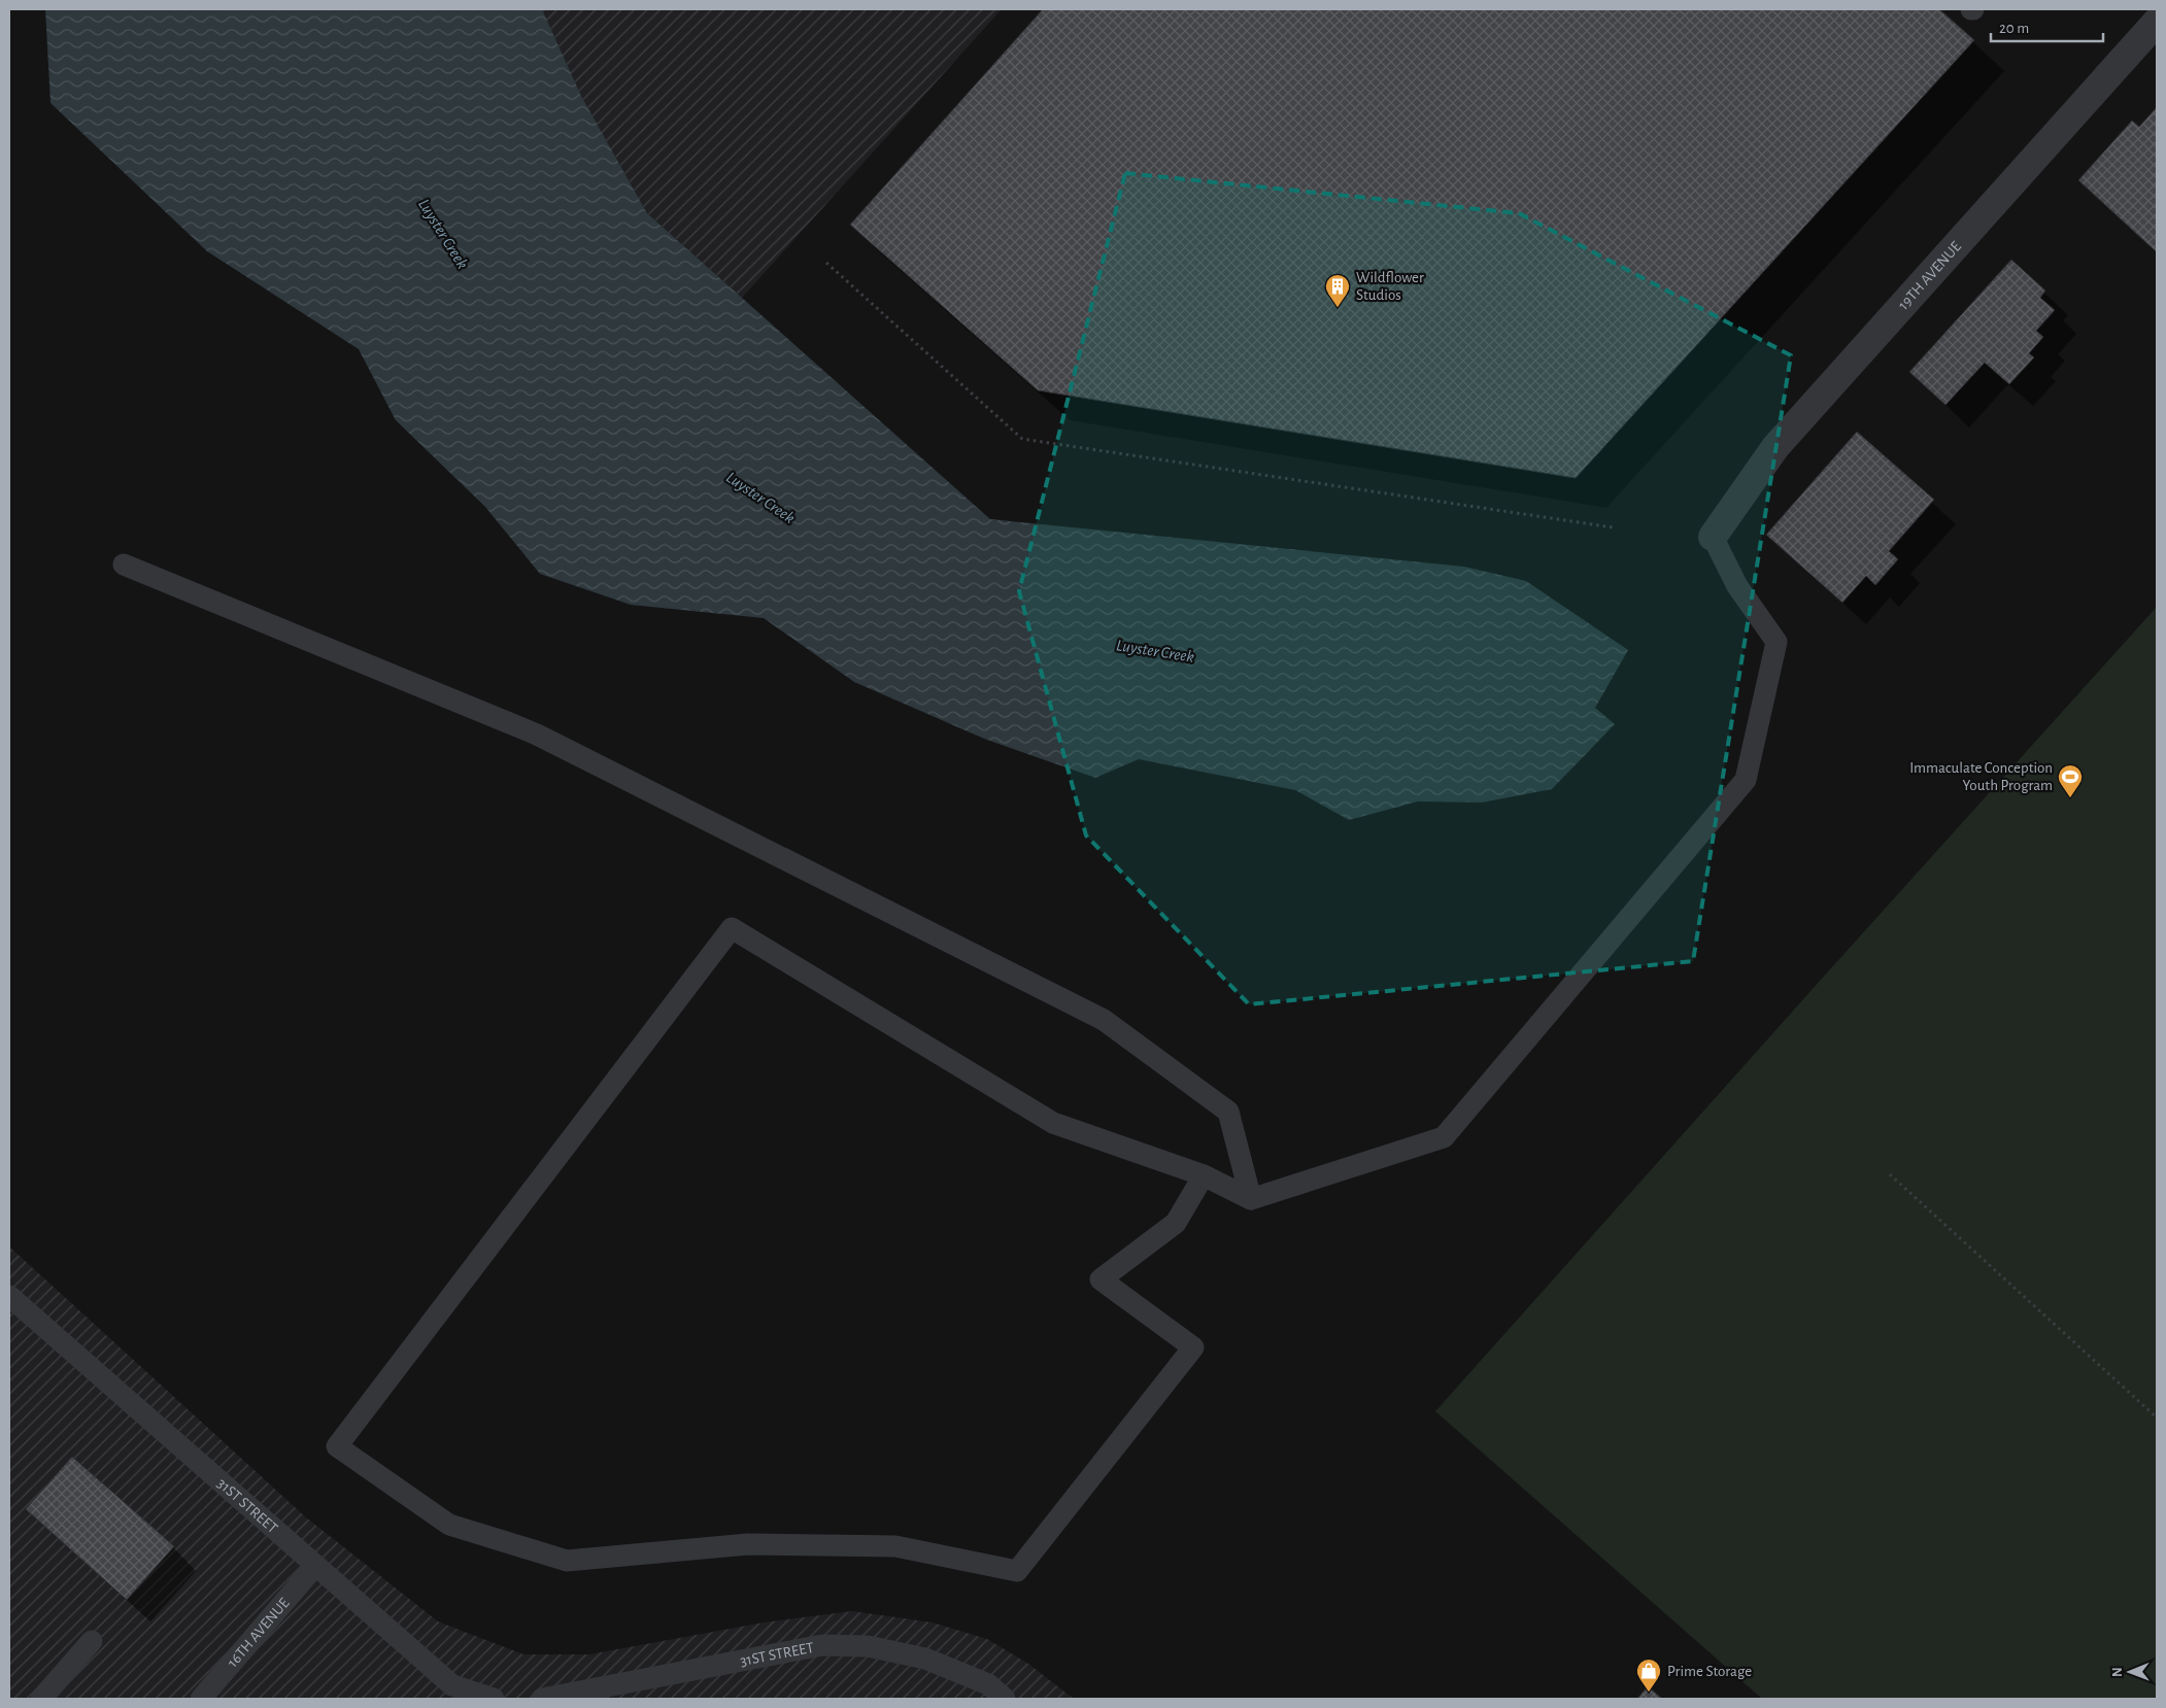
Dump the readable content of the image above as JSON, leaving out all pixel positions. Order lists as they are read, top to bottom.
{
  "streets": {
    "street": ["19TH AVENUE"],
    "lane": ["31ST STREET", "16TH AVENUE"]
  },
  "crossings": [
    ["31ST STREET", "16TH AVENUE"]
  ],
  "water": ["Luyster Creek"],
  "places": {
    "building": ["Wildflower Studios"],
    "sports": ["Immaculate Conception Youth Program"],
    "shop": ["Prime Storage"]
  },
  "scale_bar": "20 m",
  "north": "left"
}
